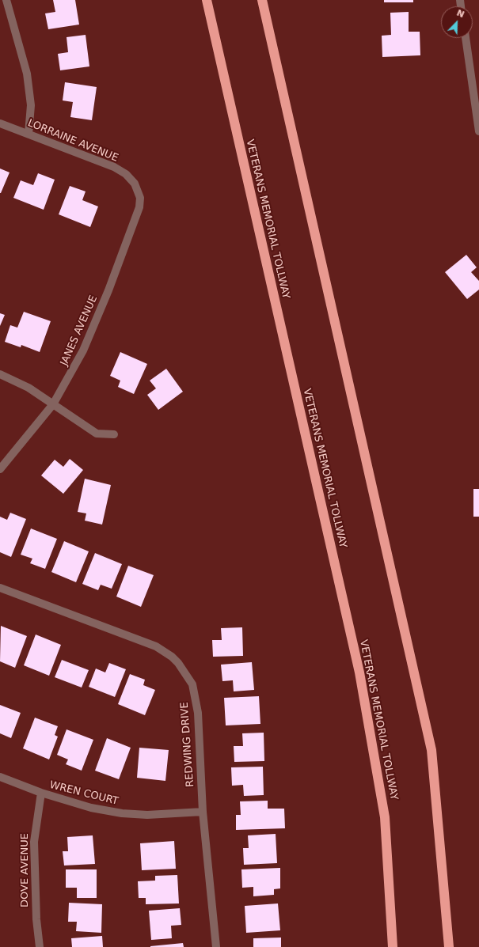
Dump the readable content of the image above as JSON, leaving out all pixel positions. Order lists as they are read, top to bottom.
{
  "streets": {
    "highway": ["VETERANS MEMORIAL TOLLWAY"],
    "street": [
      "LORRAINE AVENUE",
      "JANES AVENUE",
      "REDWING DRIVE",
      "WREN COURT",
      "DOVE AVENUE"
    ]
  },
  "crossings": [
    ["LORRAINE AVENUE", "JANES AVENUE"],
    ["REDWING DRIVE", "WREN COURT"],
    ["WREN COURT", "DOVE AVENUE"]
  ],
  "north": "top right"
}
